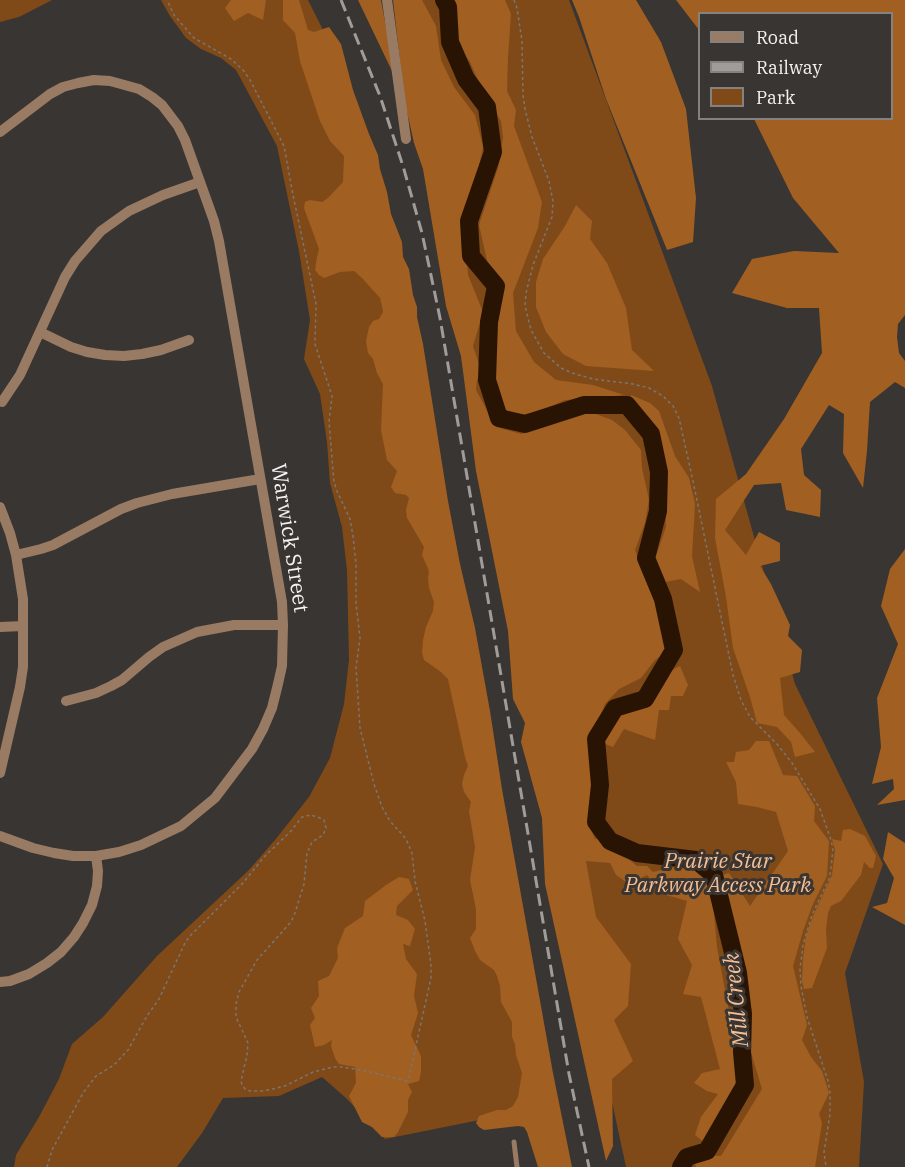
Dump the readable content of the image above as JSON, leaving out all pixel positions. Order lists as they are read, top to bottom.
{
  "streets": {
    "street": ["Warwick Street"]
  },
  "water": ["Mill Creek"],
  "parks": ["Prairie Star Parkway Access Park"],
  "legend": ["Road", "Railway", "Park"]
}
